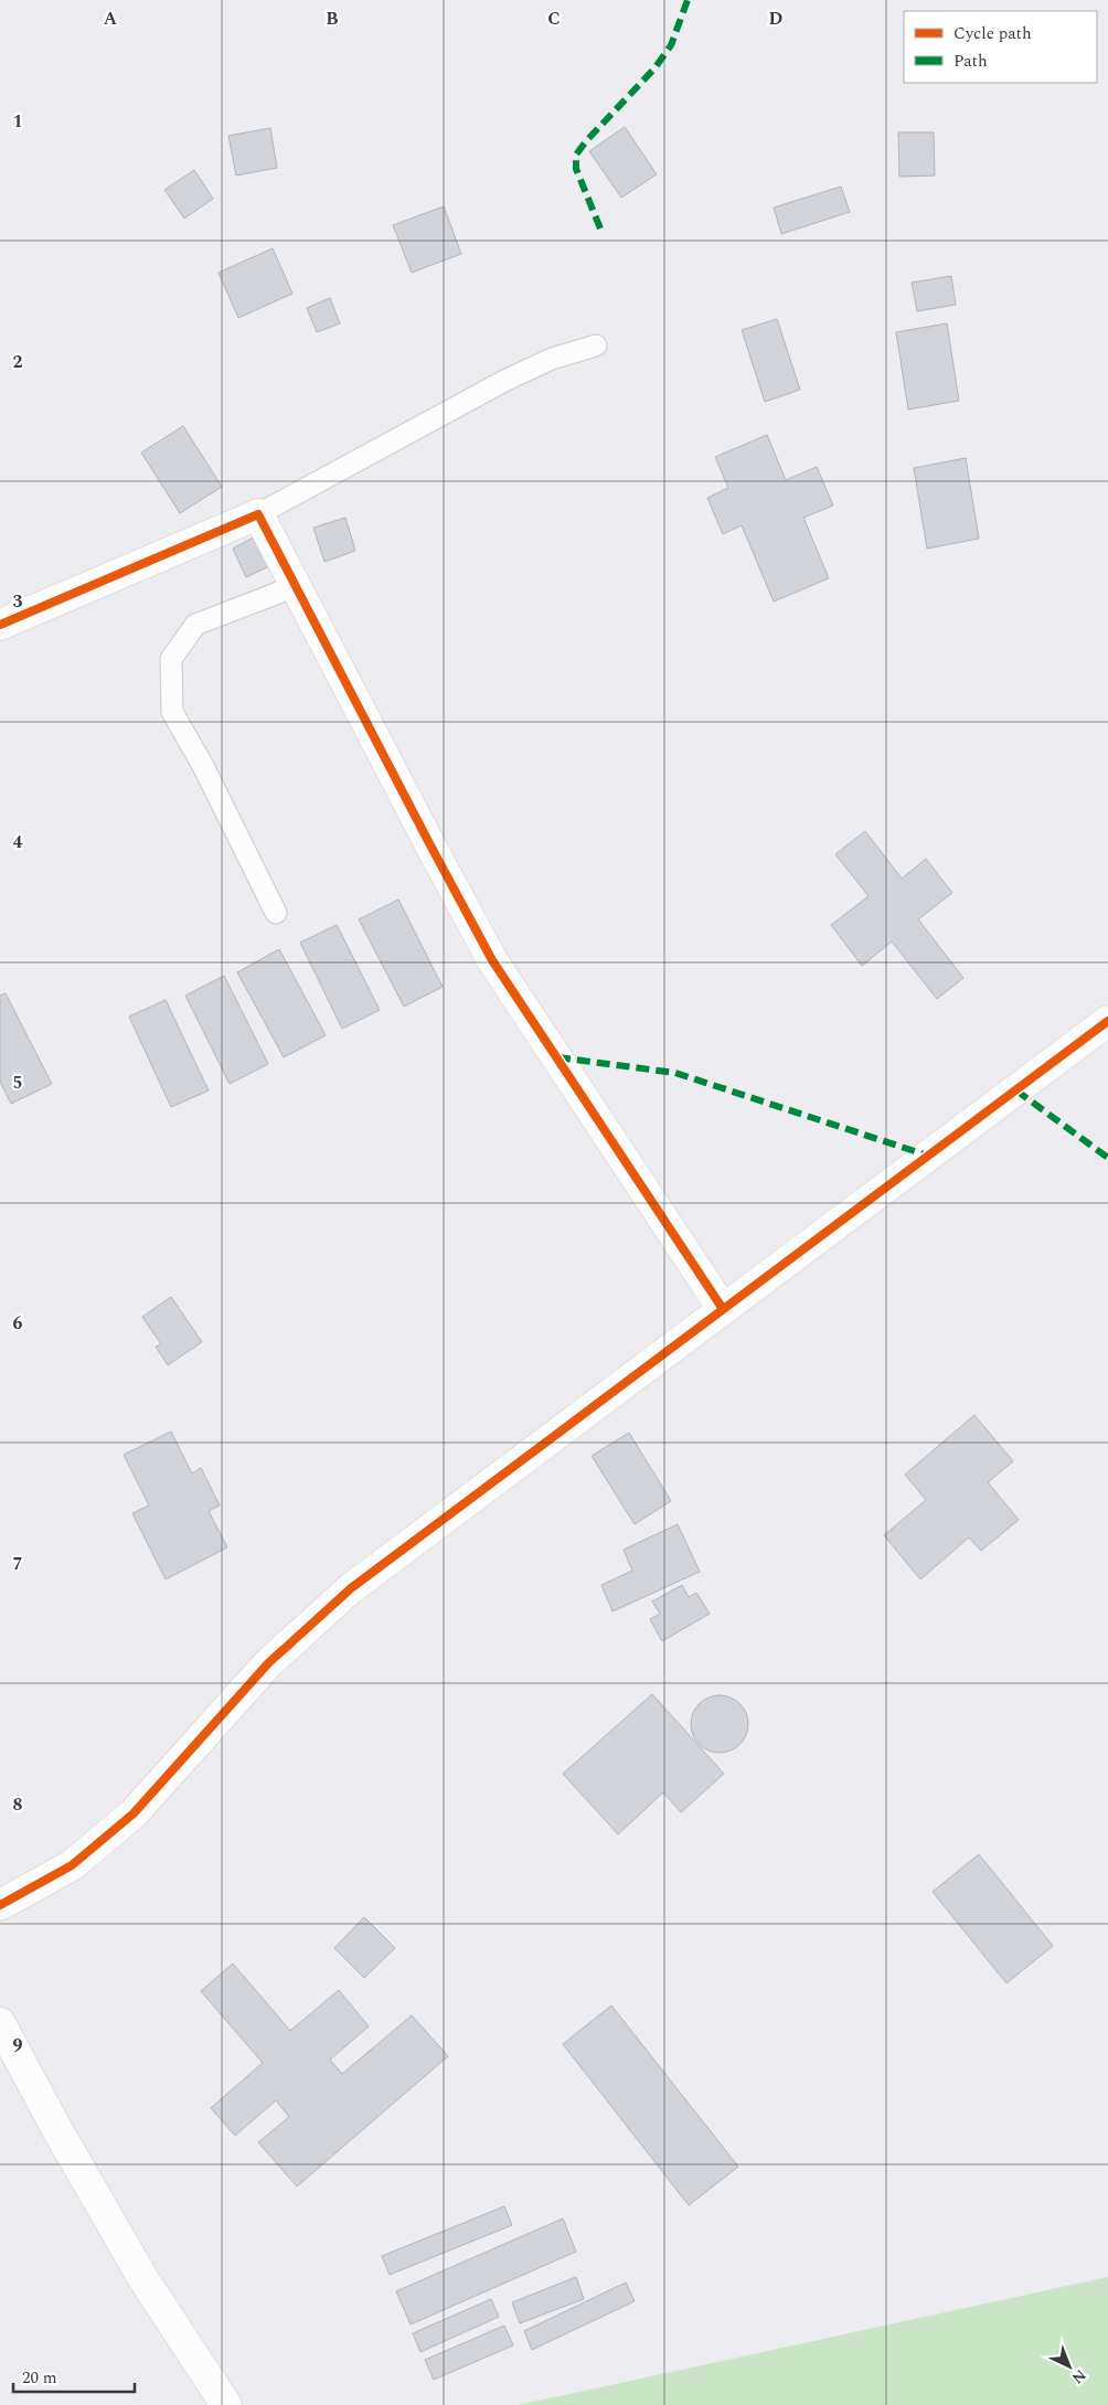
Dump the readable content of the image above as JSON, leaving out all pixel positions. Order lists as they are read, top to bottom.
{
  "legend": ["Cycle path", "Path"],
  "scale_bar": "20 m",
  "north": "bottom right",
  "grid": {
    "columns": [
      "A",
      "B",
      "C",
      "D"
    ],
    "rows": [
      "1",
      "2",
      "3",
      "4",
      "5",
      "6",
      "7",
      "8",
      "9"
    ]
  }
}
